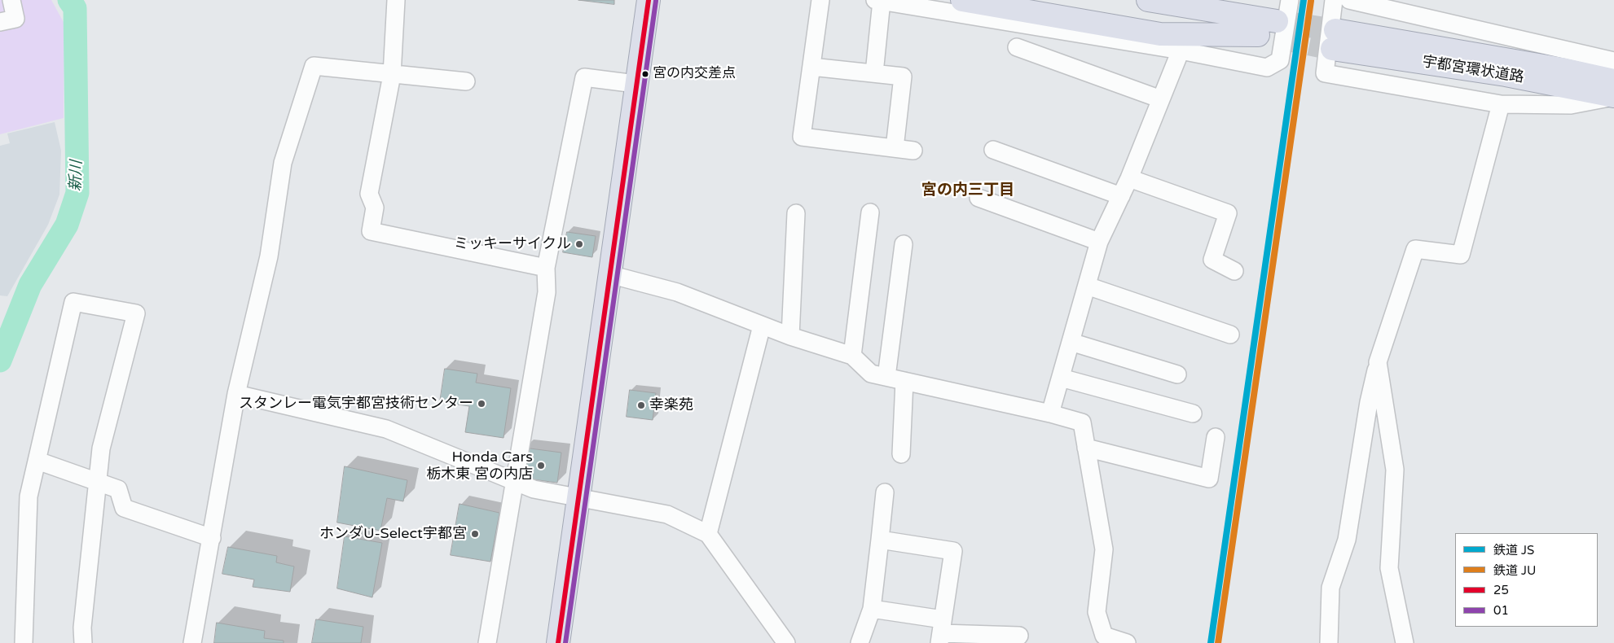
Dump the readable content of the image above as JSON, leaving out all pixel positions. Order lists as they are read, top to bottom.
{
  "streets": {
    "highway": ["宇都宮環状道路"]
  },
  "districts": ["宮の内三丁目"],
  "water": ["新川"],
  "places": [
    "宮の内交差点",
    "ミッキーサイクル",
    "スタンレー電気宇都宮技術センター",
    "幸楽苑",
    "Honda Cars 栃木東 宮の内店",
    "ホンダU-Select宇都宮"
  ],
  "lines": [
    "rail line JS",
    "transit line 25",
    "rail line JU",
    "transit line 01"
  ],
  "legend": [
    "鉄道 JS",
    "鉄道 JU",
    "25",
    "01"
  ]
}
